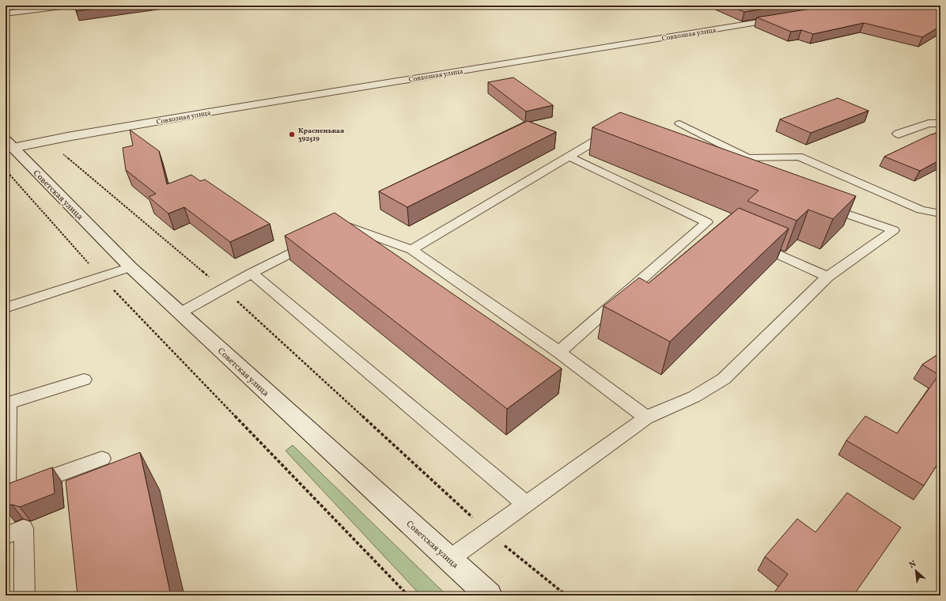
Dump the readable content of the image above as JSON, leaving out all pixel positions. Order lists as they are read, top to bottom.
{
  "streets": {
    "street": ["Совхозная улица", "Советская улица"]
  },
  "crossings": [
    ["Совхозная улица", "Советская улица"]
  ],
  "places": ["Красненькая 392519"],
  "north": "top left"
}
